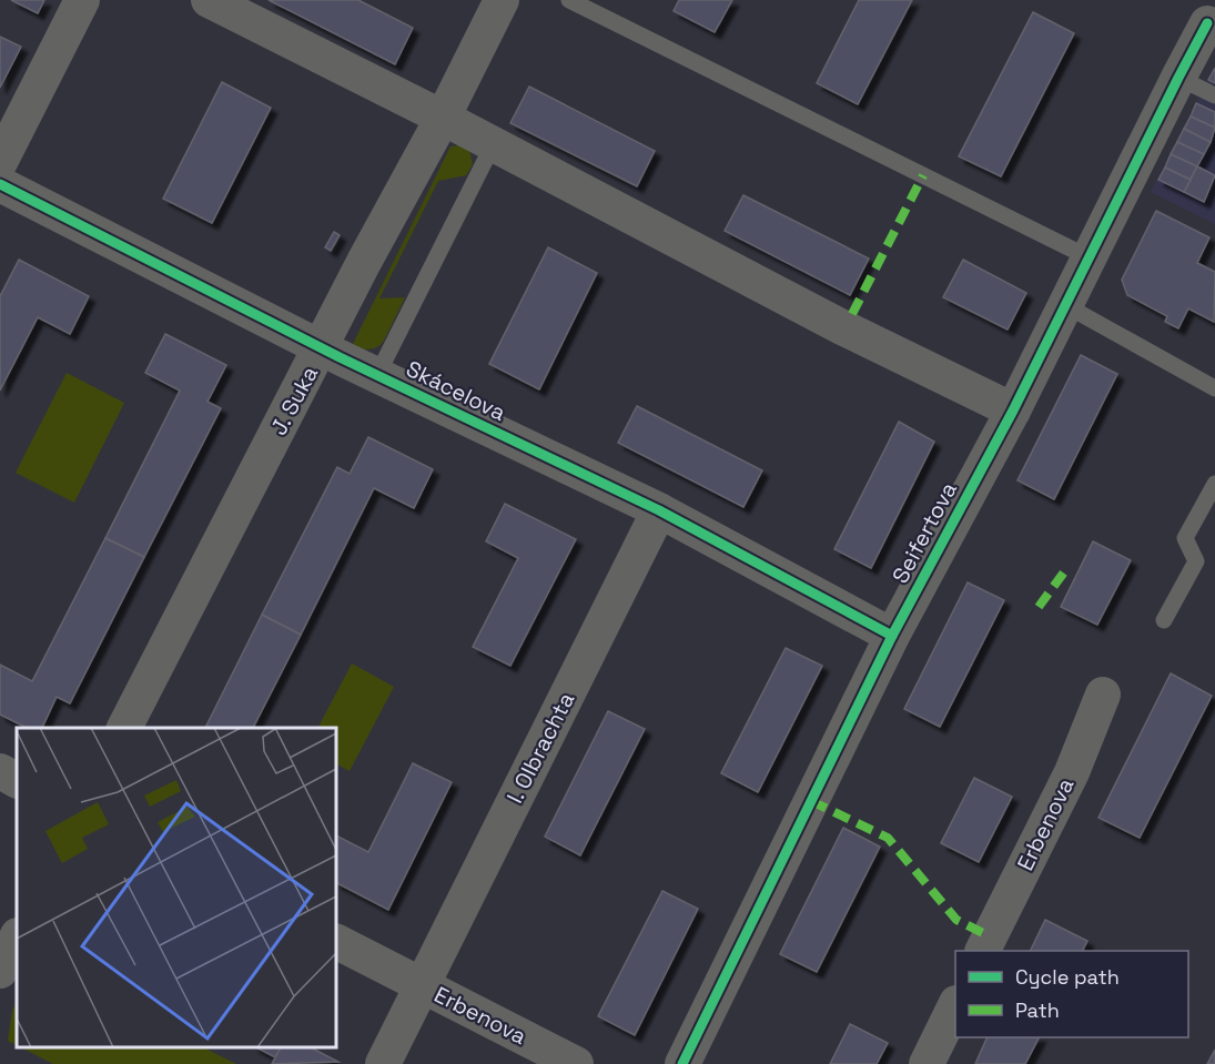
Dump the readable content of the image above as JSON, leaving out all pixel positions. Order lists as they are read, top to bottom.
{
  "streets": {
    "street": [
      "Skácelova",
      "J. Suka",
      "Seifertova",
      "I. Olbrachta",
      "Erbenova"
    ]
  },
  "crossings": [
    ["Skácelova", "J. Suka"],
    ["Skácelova", "Seifertova"],
    ["Skácelova", "I. Olbrachta"],
    ["I. Olbrachta", "Erbenova"]
  ],
  "legend": ["Cycle path", "Path"]
}
